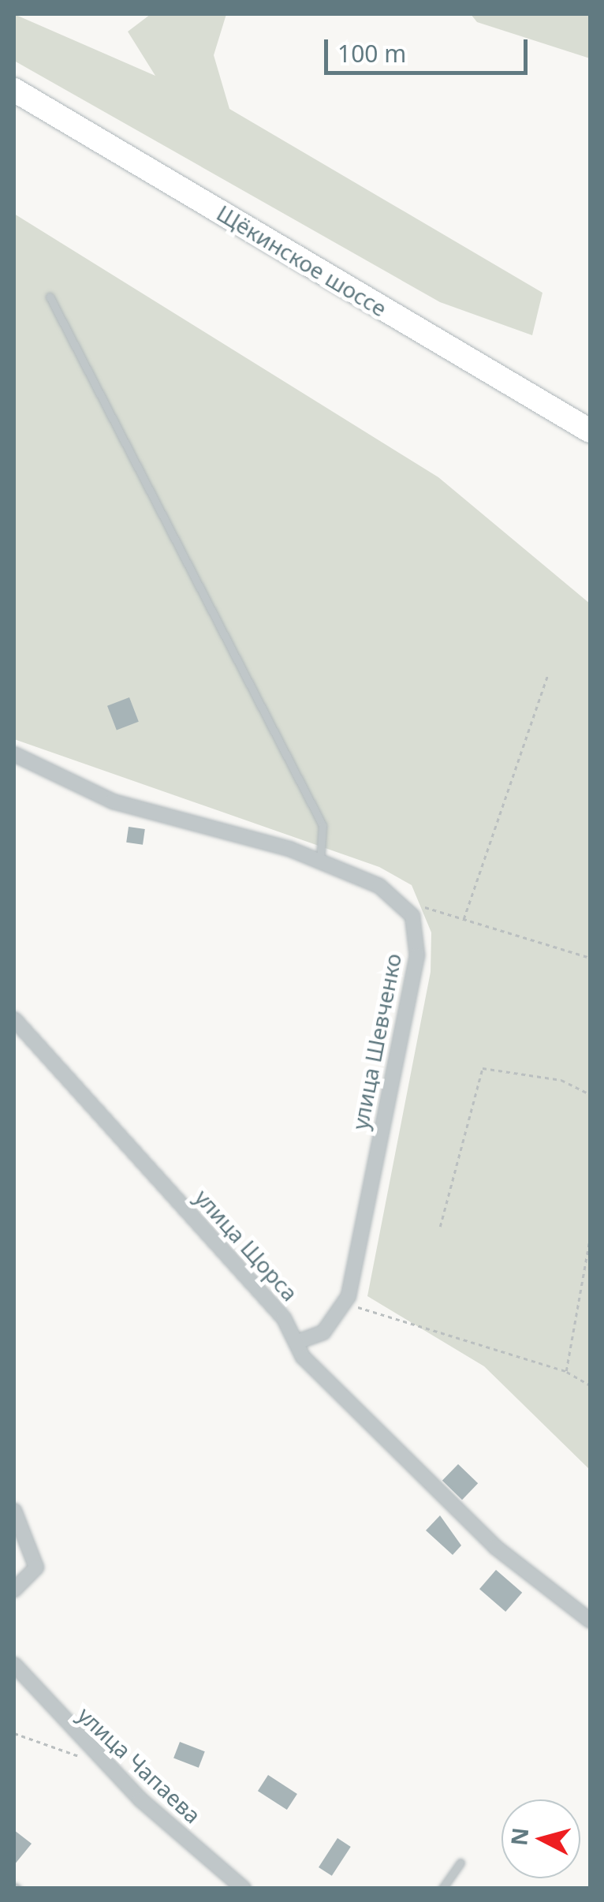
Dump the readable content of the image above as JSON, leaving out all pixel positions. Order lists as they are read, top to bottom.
{
  "streets": {
    "main road": ["Щёкинское шоссе"],
    "street": ["улица Шевченко", "улица Щорса", "улица Чапаева"]
  },
  "crossings": [
    ["улица Шевченко", "улица Щорса"]
  ],
  "scale_bar": "100 m",
  "north": "left"
}
